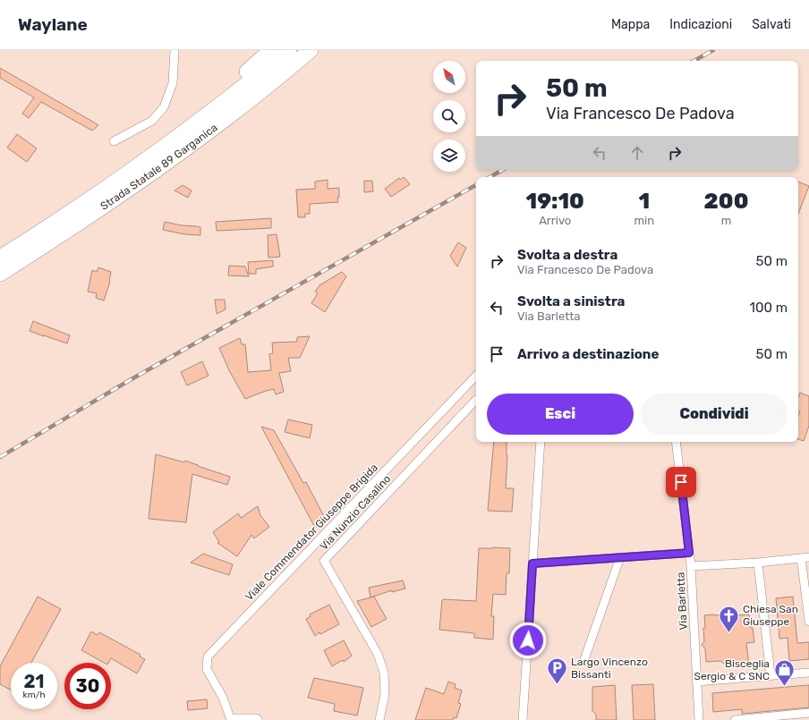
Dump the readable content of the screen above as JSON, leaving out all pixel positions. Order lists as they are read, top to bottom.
{
  "streets": {
    "highway": ["Strada Statale 89 Garganica"],
    "street": ["Via Nunzio Casalino", "Viale Commendator Giuseppe Brigida", "Via Barletta"]
  },
  "places": {
    "church": ["Chiesa San Giuseppe"],
    "parking": ["Largo Vincenzo Bissanti"],
    "shop": ["Bisceglia Sergio & C SNC"]
  },
  "north": "top left",
  "page": {
    "header": "Waylane",
    "nav": ["Mappa", "Indicazioni", "Salvati"],
    "turn": ["50 m", "Via Francesco De Padova"],
    "eta": [
      "19:10",
      "Arrivo",
      "1",
      "min",
      "200",
      "m"
    ],
    "list": [
      {
        "name": "Svolta a destra",
        "note": "Via Francesco De Padova",
        "value": "50 m"
      },
      {
        "name": "Svolta a sinistra",
        "note": "Via Barletta",
        "value": "100 m"
      },
      {
        "name": "Arrivo a destinazione",
        "value": "50 m"
      }
    ],
    "buttons": ["Esci", "Condividi"],
    "speed": "21 km/h",
    "limit": "30"
  }
}
